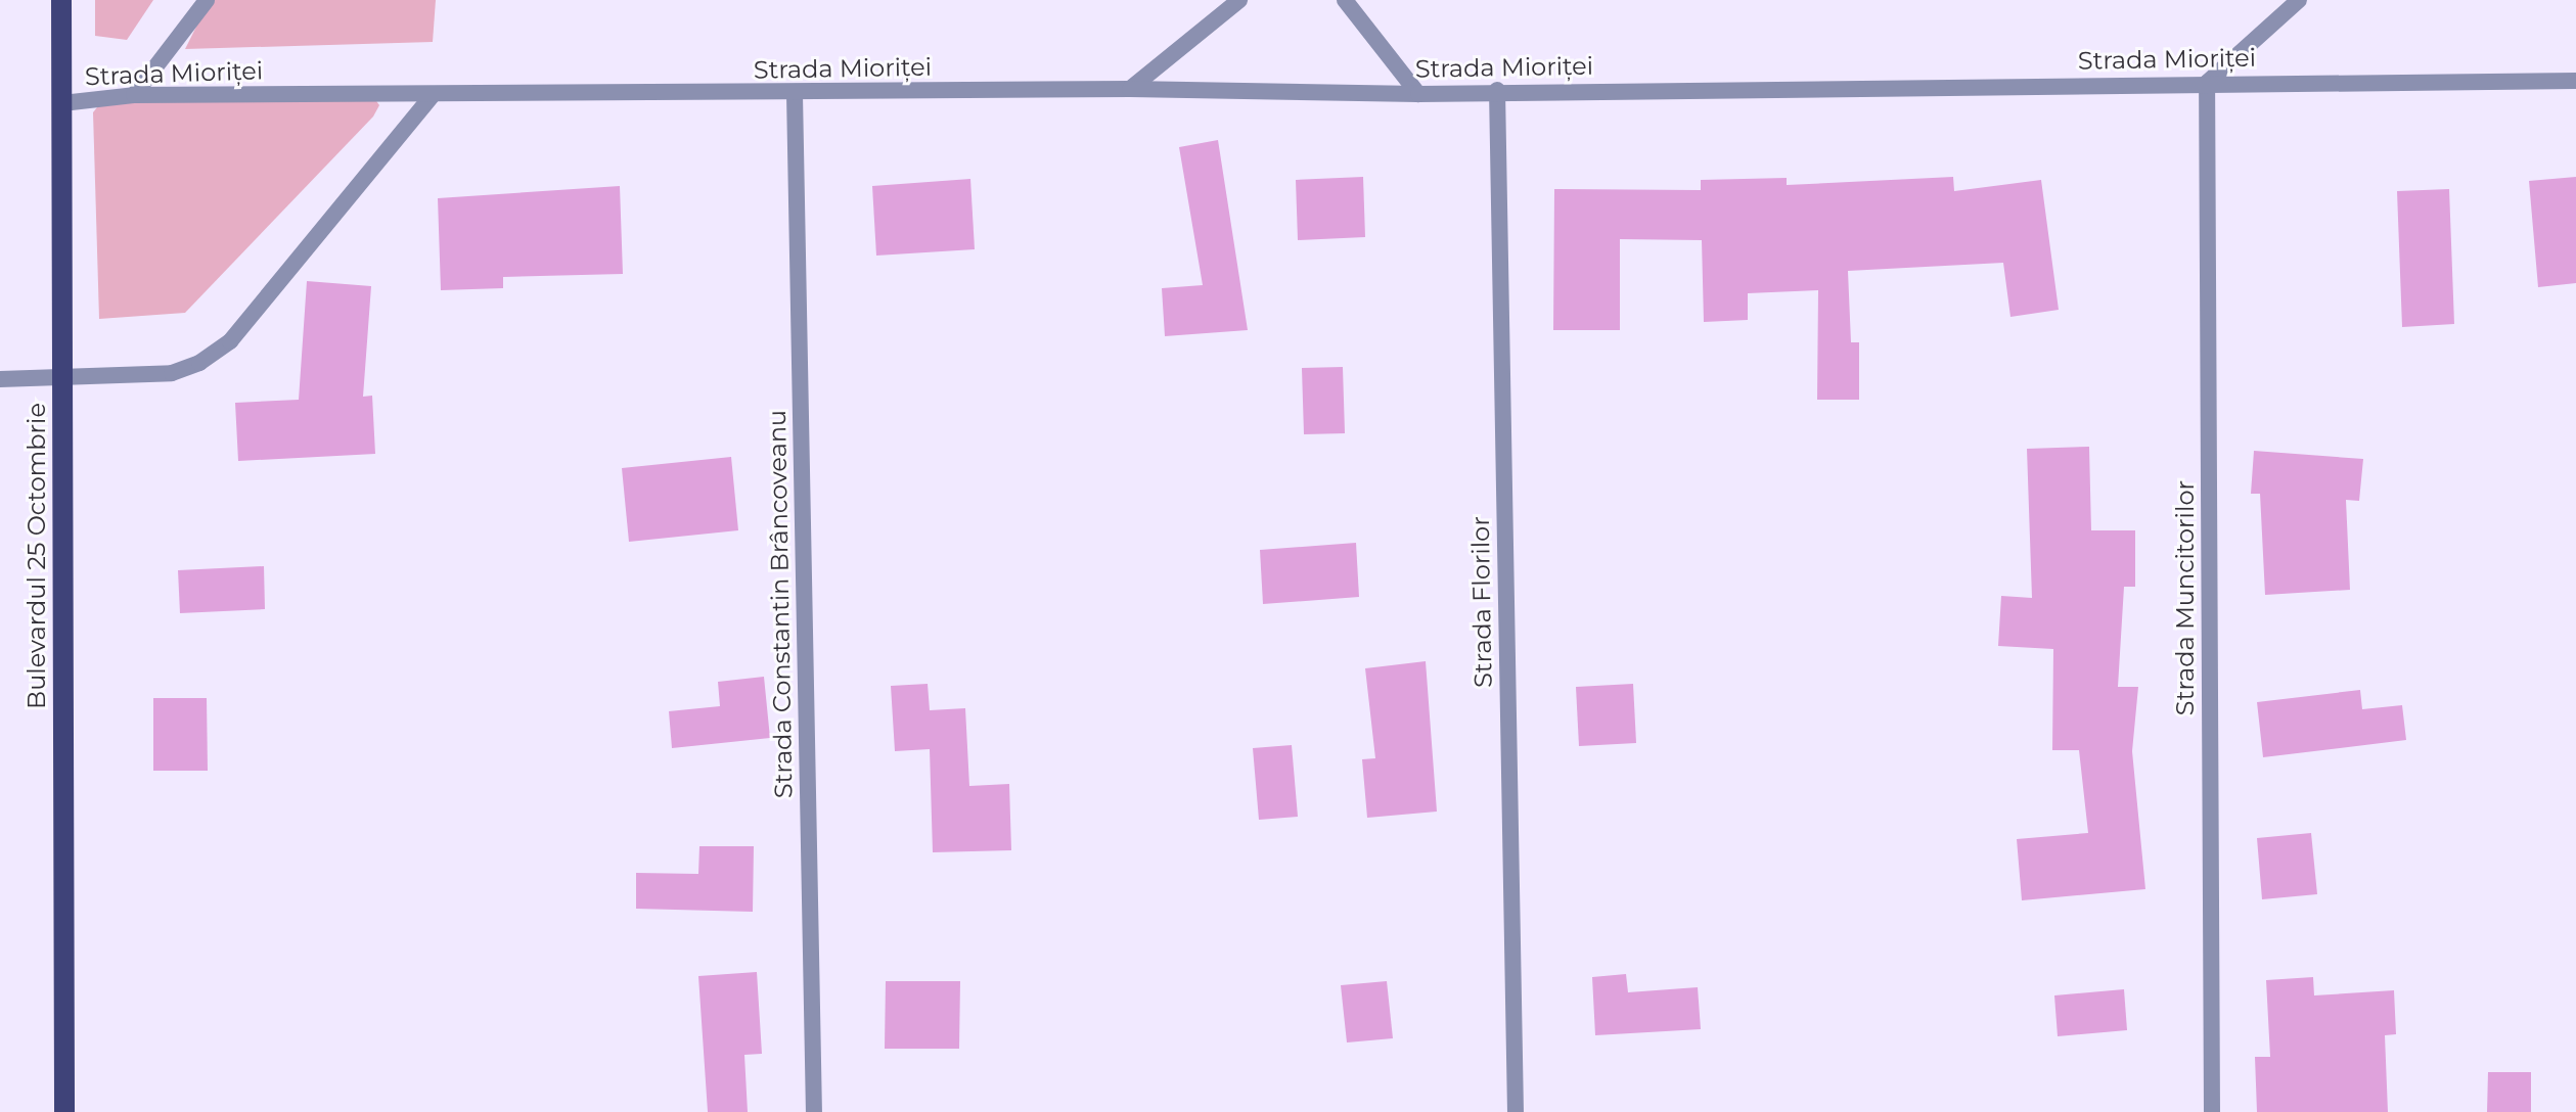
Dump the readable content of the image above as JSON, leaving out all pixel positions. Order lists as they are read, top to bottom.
{
  "streets": {
    "main road": ["Bulevardul 25 Octombrie"],
    "street": [
      "Strada Mioriței",
      "Strada Muncitorilor",
      "Strada Florilor",
      "Strada Constantin Brâncoveanu"
    ]
  },
  "crossings": [
    ["Strada Mioriței", "Bulevardul 25 Octombrie"],
    ["Strada Mioriței", "Strada Muncitorilor"],
    ["Strada Mioriței", "Strada Florilor"],
    ["Strada Mioriței", "Strada Constantin Brâncoveanu"]
  ]
}
